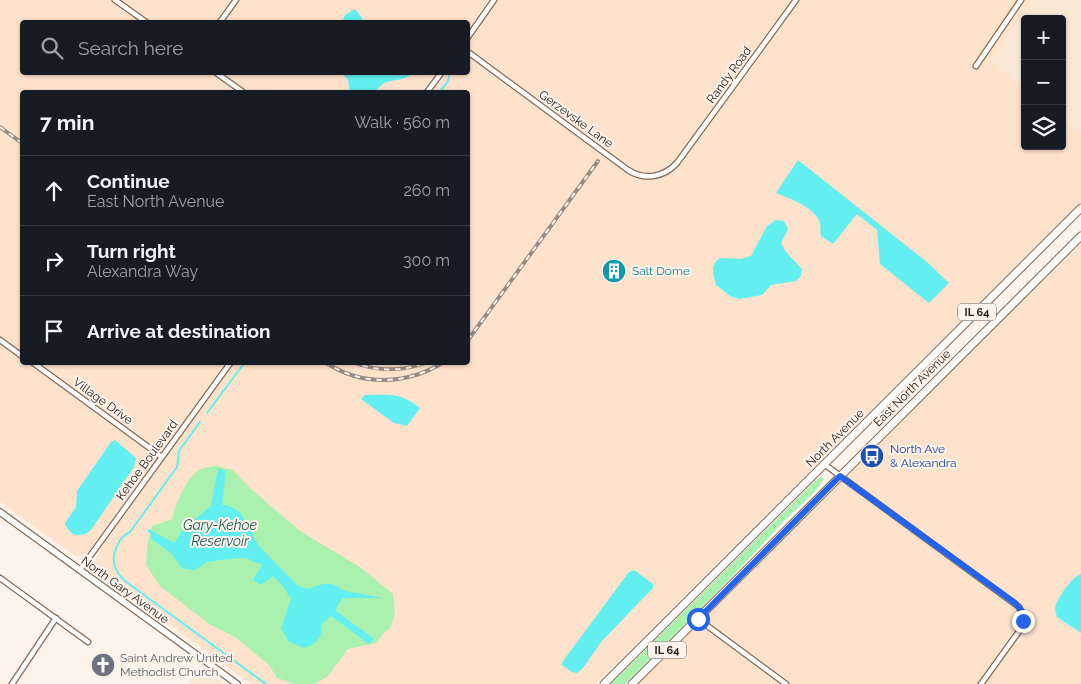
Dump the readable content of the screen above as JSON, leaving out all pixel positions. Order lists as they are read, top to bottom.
{
  "streets": {
    "main road": ["IL 64", "East North Avenue", "North Avenue"],
    "street": [
      "Randy Road",
      "Gerzevske Lane",
      "Village Drive",
      "Kehoe Boulevard",
      "North Gary Avenue"
    ]
  },
  "crossings": [
    ["Randy Road", "Gerzevske Lane"],
    ["Village Drive", "Kehoe Boulevard"],
    ["Kehoe Boulevard", "North Gary Avenue"]
  ],
  "water": ["Gary-Kehoe Reservoir"],
  "places": {
    "building": ["Salt Dome"],
    "bus stop": ["North Ave & Alexandra"],
    "church": ["Saint Andrew United Methodist Church"]
  },
  "page": {
    "map_buttons": ["+", "−"],
    "search": "Search here",
    "heading": ["7 min", "Walk · 560 m"],
    "list": [
      ["Continue", "East North Avenue", "260 m"],
      ["Turn right", "Alexandra Way", "300 m"],
      "Arrive at destination"
    ]
  }
}
